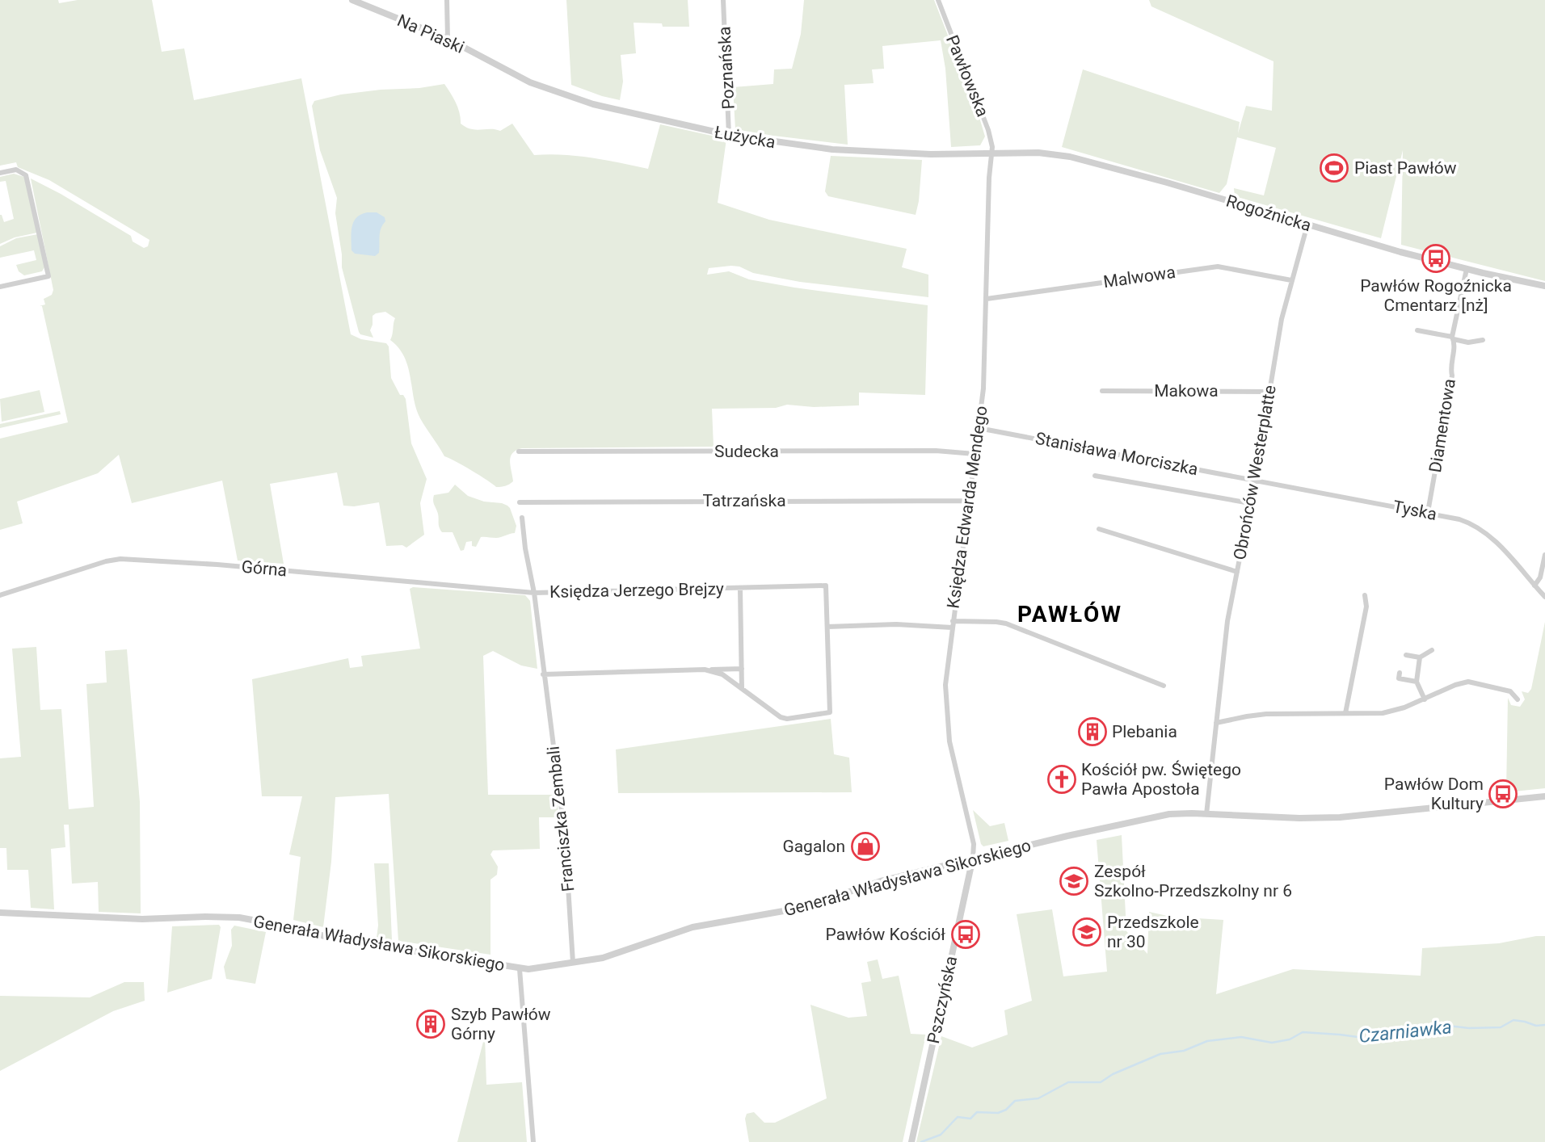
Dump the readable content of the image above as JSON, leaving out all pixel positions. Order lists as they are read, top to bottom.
{
  "streets": {
    "street": [
      "Na Piaski",
      "Poznańska",
      "Pawłowska",
      "Łużycka",
      "Rogoźnicka",
      "Malwowa",
      "Makowa",
      "Diamentowa",
      "Sudecka",
      "Stanisława Morciszka",
      "Obrońców Westerplatte",
      "Tatrzańska",
      "Księdza Edwarda Mendego",
      "Tyska",
      "Górna",
      "Księdza Jerzego Brejzy",
      "Franciszka Zembali",
      "Generała Władysława Sikorskiego",
      "Pszczyńska"
    ]
  },
  "crossings": [
    ["Na Piaski", "Łużycka"],
    ["Poznańska", "Łużycka"],
    ["Pawłowska", "Łużycka"],
    ["Pawłowska", "Rogoźnicka"],
    ["Pawłowska", "Księdza Edwarda Mendego"],
    ["Łużycka", "Rogoźnicka"],
    ["Łużycka", "Księdza Edwarda Mendego"],
    ["Rogoźnicka", "Diamentowa"],
    ["Rogoźnicka", "Obrońców Westerplatte"],
    ["Rogoźnicka", "Księdza Edwarda Mendego"],
    ["Malwowa", "Obrońców Westerplatte"],
    ["Malwowa", "Księdza Edwarda Mendego"],
    ["Makowa", "Obrońców Westerplatte"],
    ["Diamentowa", "Tyska"],
    ["Sudecka", "Księdza Edwarda Mendego"],
    ["Stanisława Morciszka", "Obrońców Westerplatte"],
    ["Stanisława Morciszka", "Księdza Edwarda Mendego"],
    ["Stanisława Morciszka", "Tyska"],
    ["Obrońców Westerplatte", "Tyska"],
    ["Obrońców Westerplatte", "Generała Władysława Sikorskiego"],
    ["Tatrzańska", "Księdza Edwarda Mendego"],
    ["Księdza Edwarda Mendego", "Generała Władysława Sikorskiego"],
    ["Księdza Edwarda Mendego", "Pszczyńska"],
    ["Górna", "Księdza Jerzego Brejzy"],
    ["Górna", "Franciszka Zembali"],
    ["Księdza Jerzego Brejzy", "Franciszka Zembali"],
    ["Franciszka Zembali", "Generała Władysława Sikorskiego"],
    ["Generała Władysława Sikorskiego", "Pszczyńska"]
  ],
  "districts": ["PAWŁÓW"],
  "water": ["Czarniawka"],
  "places": {
    "sports": ["Piast Pawłów"],
    "bus stop": ["Pawłów Rogoźnicka Cmentarz [nż]", "Pawłów Dom Kultury", "Pawłów Kościół"],
    "building": ["Plebania", "Szyb Pawłów Górny"],
    "church": ["Kościół pw. Świętego Pawła Apostoła"],
    "shop": ["Gagalon"],
    "school or university": ["Zespół Szkolno-Przedszkolny nr 6", "Przedszkole nr 30"]
  }
}
